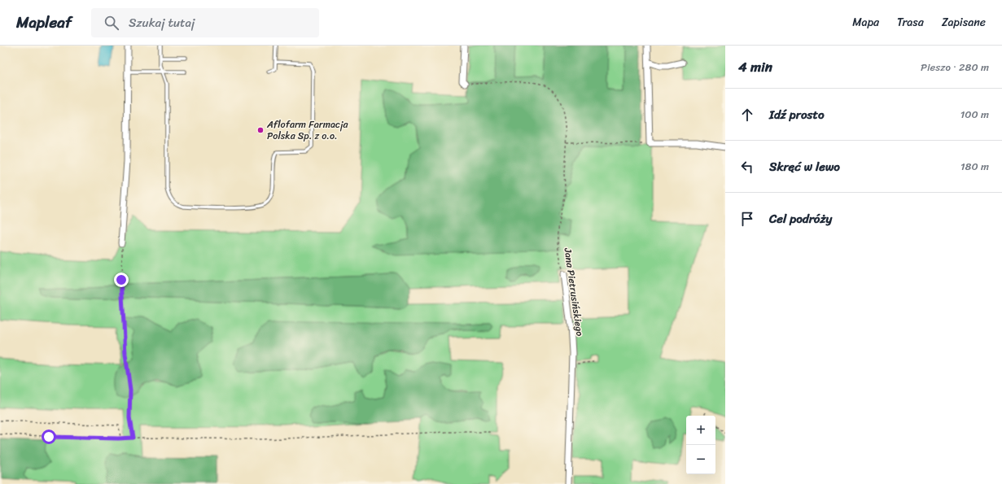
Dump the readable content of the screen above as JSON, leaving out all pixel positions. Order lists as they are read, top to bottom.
{
  "streets": {
    "street": ["Jana Pietrusińskiego"]
  },
  "places": ["Aflofarm Farmacja Polska Sp. z o.o."],
  "page": {
    "header": "Mapleaf",
    "search": "Szukaj tutaj",
    "nav": ["Mapa", "Trasa", "Zapisane"],
    "heading": ["4 min", "Pieszo · 280 m"],
    "list": [
      ["Idź prosto", "100 m"],
      ["Skręć w lewo", "180 m"],
      "Cel podróży"
    ],
    "map_buttons": ["+", "−"]
  }
}
